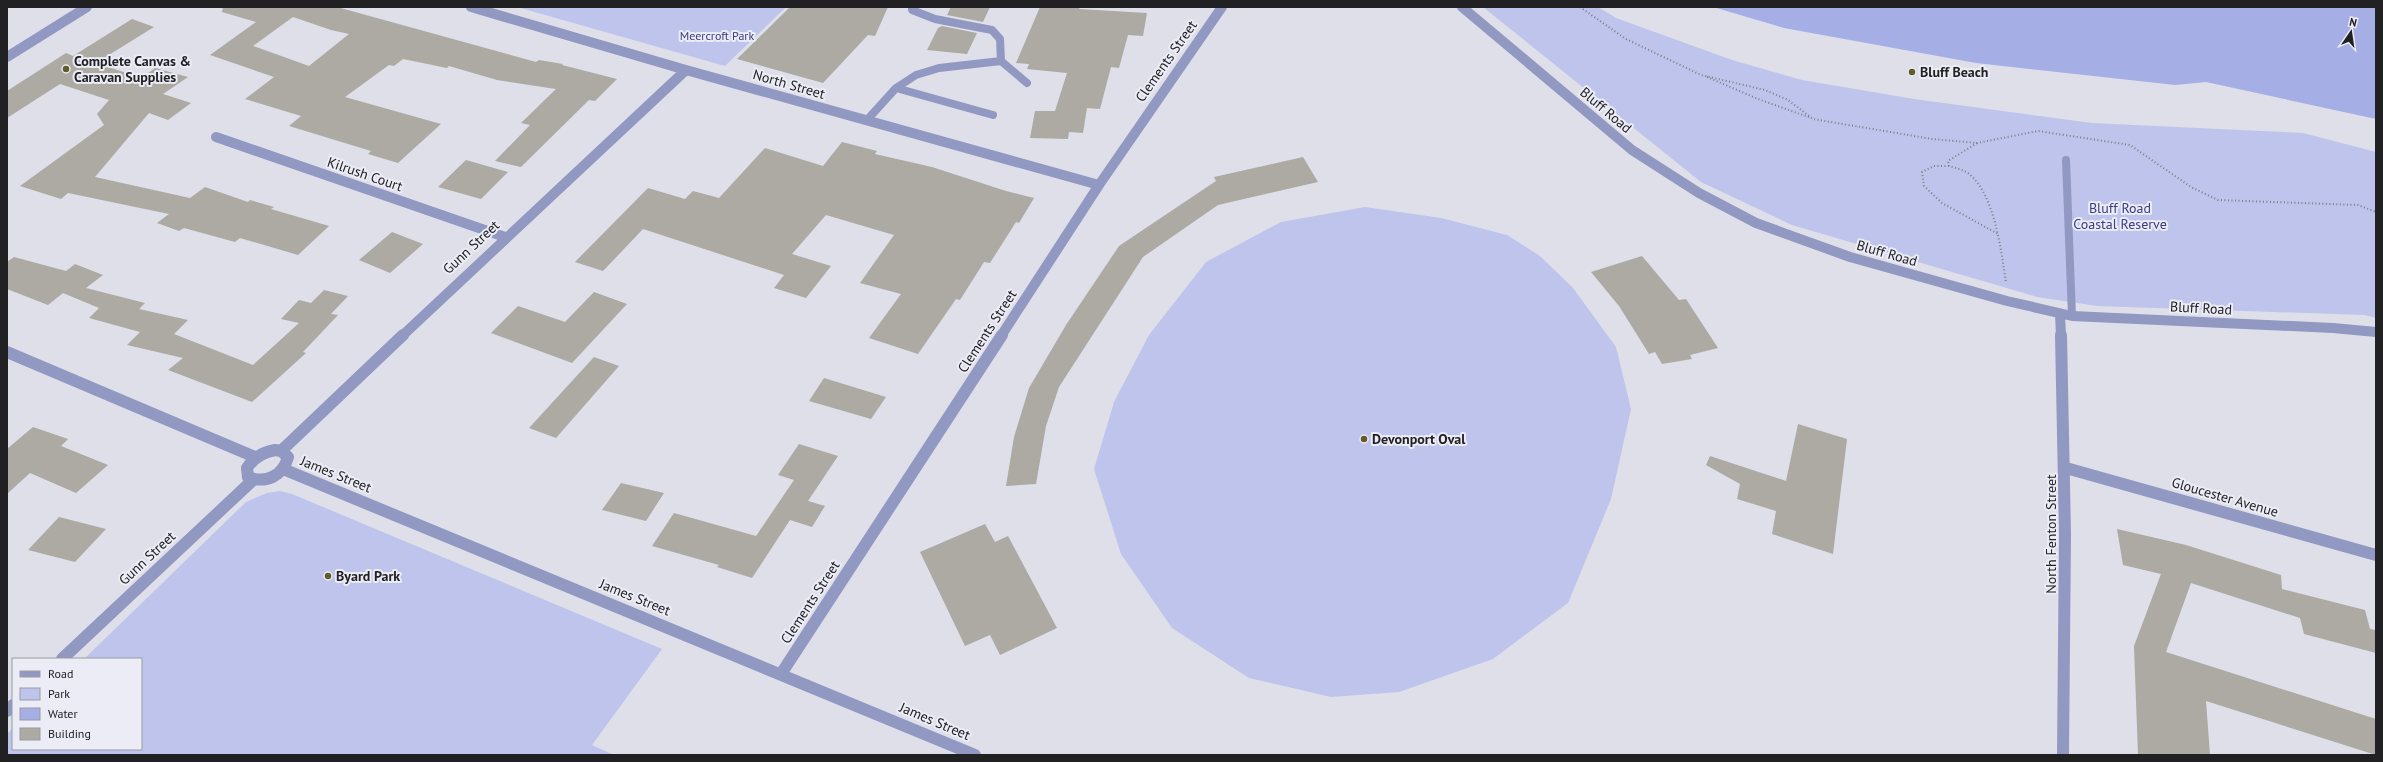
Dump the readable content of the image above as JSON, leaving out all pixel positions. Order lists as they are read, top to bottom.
{
  "streets": {
    "street": [
      "Clements Street",
      "North Street",
      "Bluff Road",
      "Kilrush Court",
      "Gunn Street",
      "James Street",
      "Gloucester Avenue",
      "North Fenton Street"
    ]
  },
  "crossings": [
    ["Clements Street", "North Street"],
    ["Clements Street", "James Street"],
    ["North Street", "Gunn Street"],
    ["Bluff Road", "North Fenton Street"],
    ["Kilrush Court", "Gunn Street"],
    ["Gloucester Avenue", "North Fenton Street"]
  ],
  "parks": ["Meercroft Park", "Bluff Road Coastal Reserve"],
  "places": [
    "Complete Canvas & Caravan Supplies",
    "Bluff Beach",
    "Devonport Oval",
    "Byard Park"
  ],
  "legend": [
    "Road",
    "Park",
    "Water",
    "Building"
  ],
  "north": "top"
}
